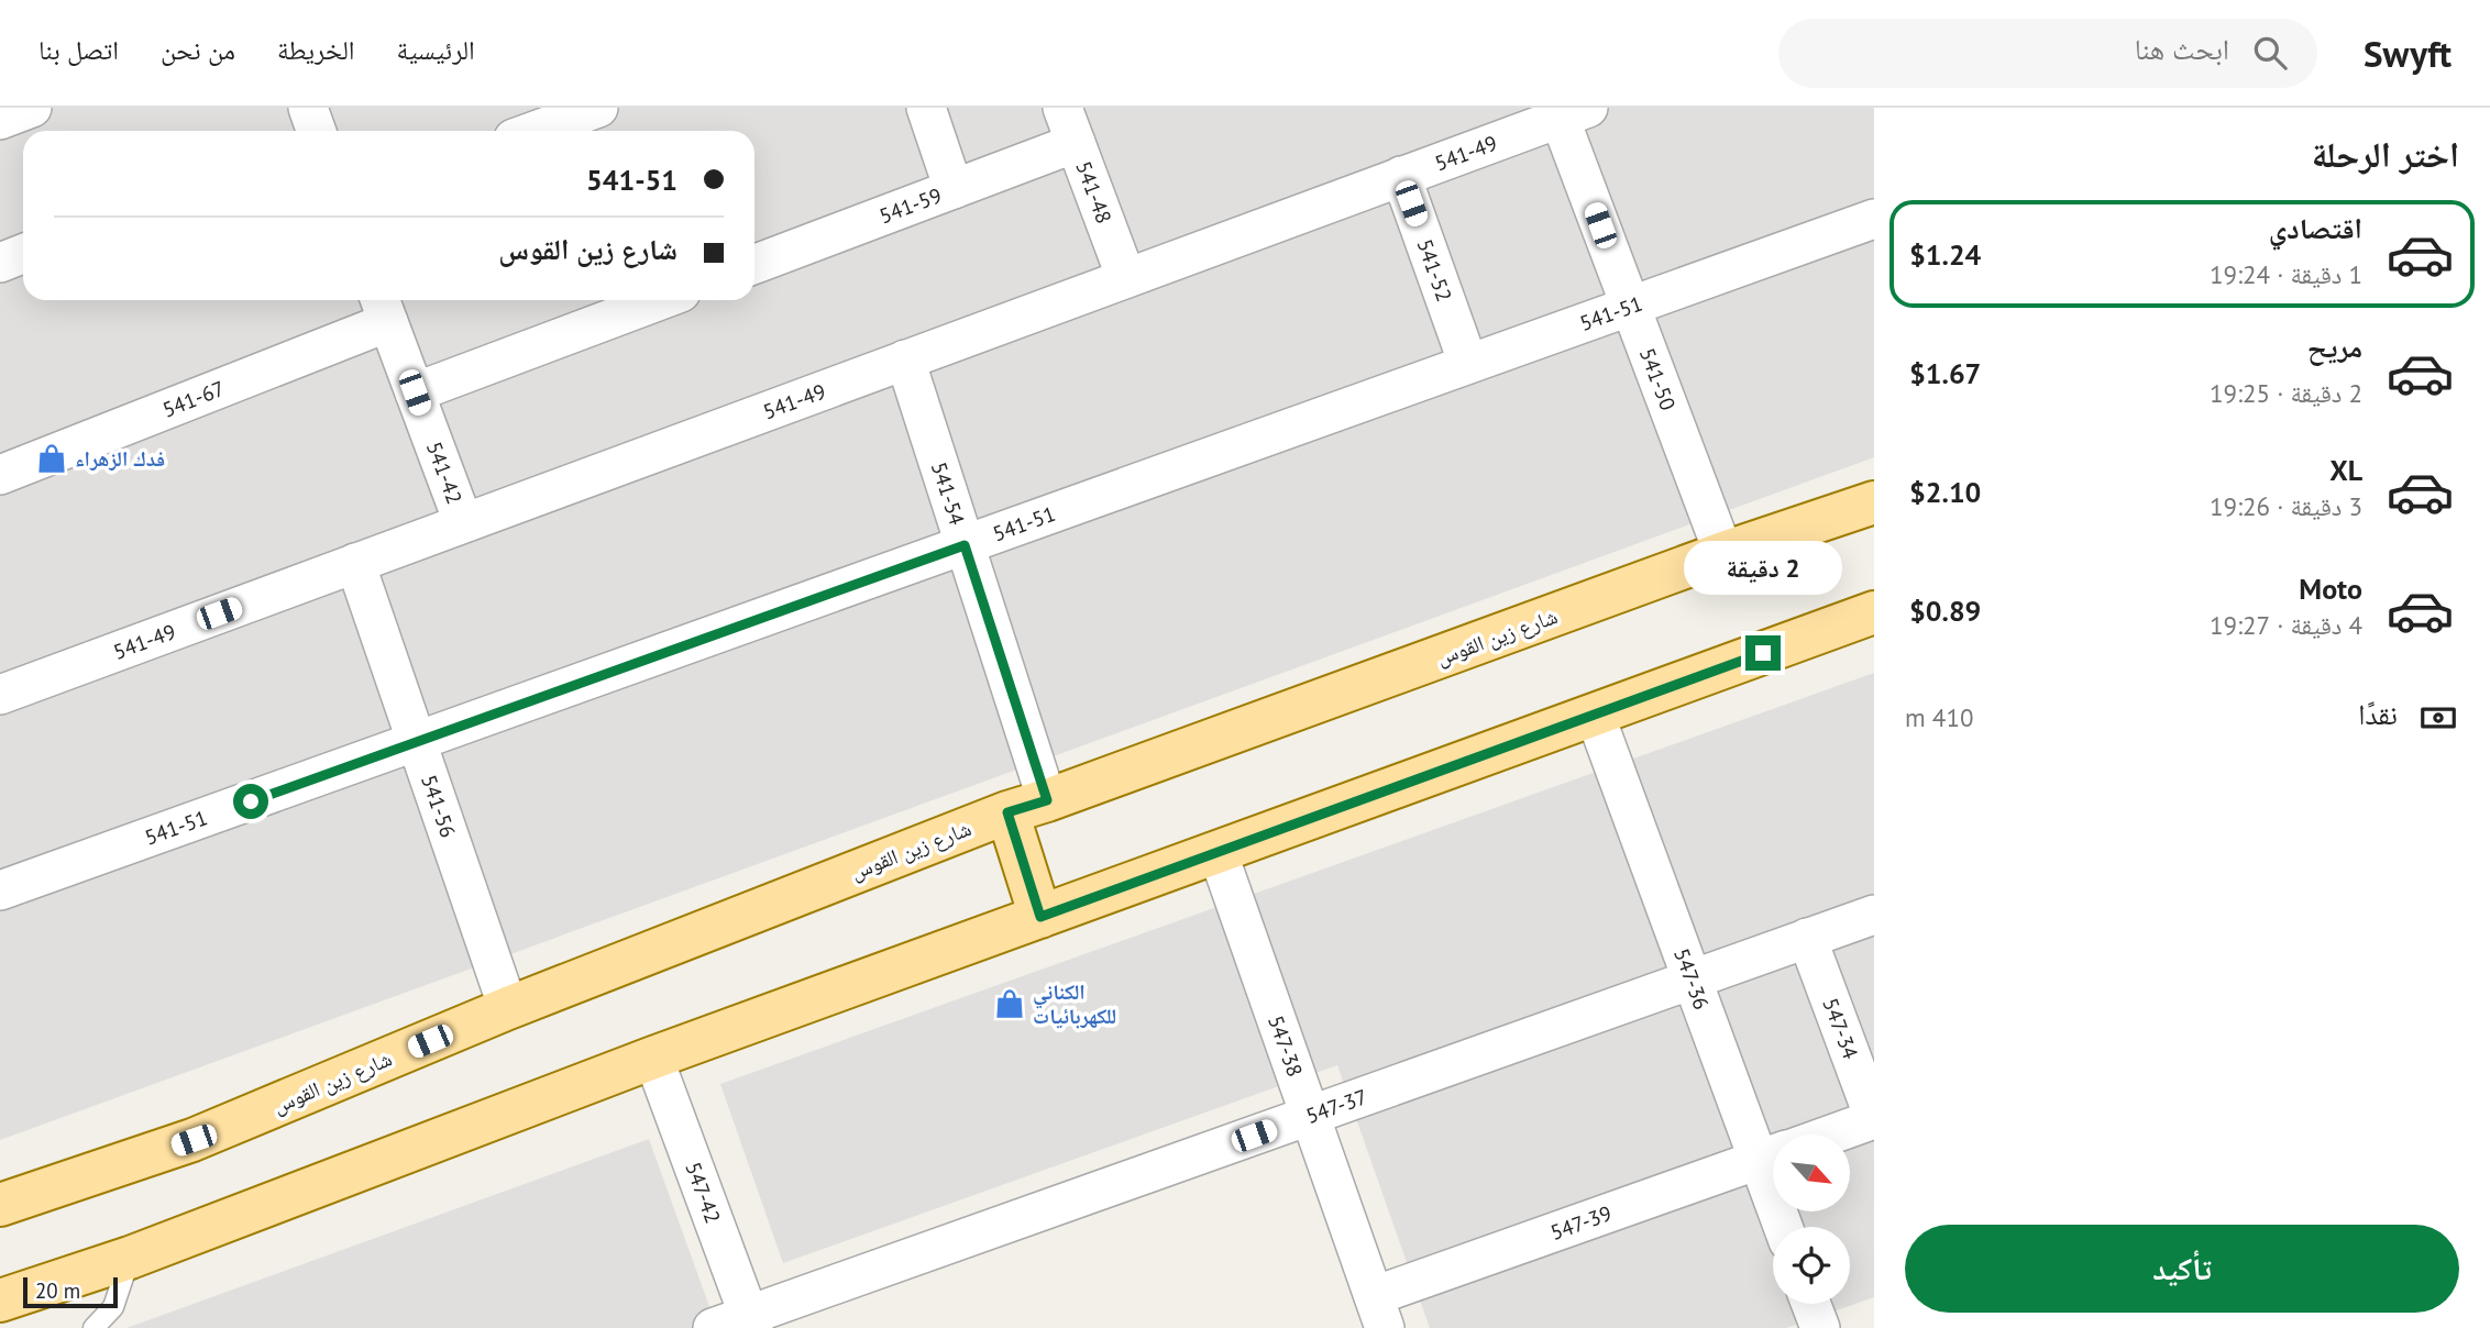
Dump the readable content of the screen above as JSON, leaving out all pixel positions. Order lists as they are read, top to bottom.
{
  "streets": {
    "main road": ["شارع زين القوس"],
    "street": [
      "541-49",
      "541-48",
      "541-59",
      "541-52",
      "541-51",
      "541-50",
      "541-67",
      "541-42",
      "541-54",
      "541-56",
      "547-36",
      "547-34",
      "547-38",
      "547-37",
      "547-42",
      "547-39"
    ]
  },
  "crossings": [
    ["541-49", "541-48"],
    ["541-49", "541-52"],
    ["541-49", "541-50"],
    ["541-49", "541-42"],
    ["541-49", "541-54"],
    ["541-49", "541-56"],
    ["541-48", "541-59"],
    ["541-52", "541-51"],
    ["541-51", "541-50"],
    ["541-51", "541-54"],
    ["541-51", "541-56"],
    ["541-50", "شارع زين القوس"],
    ["541-67", "541-42"],
    ["541-54", "شارع زين القوس"],
    ["شارع زين القوس", "541-56"],
    ["547-36", "547-37"],
    ["547-34", "547-37"],
    ["547-34", "547-39"],
    ["547-38", "547-37"],
    ["547-38", "547-39"],
    ["547-37", "547-42"]
  ],
  "places": {
    "shop": ["فدك الزهراء", "الكناني للكهربائيات"]
  },
  "scale_bar": "20 m",
  "north": "bottom right",
  "page": {
    "header": "Swyft",
    "search": "ابحث هنا",
    "nav": [
      "الرئيسية",
      "الخريطة",
      "من نحن",
      "اتصل بنا"
    ],
    "heading": "اختر الرحلة",
    "banner": ["541-51", "شارع زين القوس"],
    "list": [
      {
        "name": "اقتصادي",
        "note": "1 دقيقة · 19:24",
        "value": "$1.24"
      },
      {
        "name": "مريح",
        "note": "2 دقيقة · 19:25",
        "value": "$1.67"
      },
      {
        "name": "XL",
        "note": "3 دقيقة · 19:26",
        "value": "$2.10"
      },
      {
        "name": "Moto",
        "note": "4 دقيقة · 19:27",
        "value": "$0.89"
      }
    ],
    "bubble": "2 دقيقة",
    "pay": ["نقدًا", "410 m"],
    "buttons": "تأكيد",
    "scale": "20 m"
  }
}
